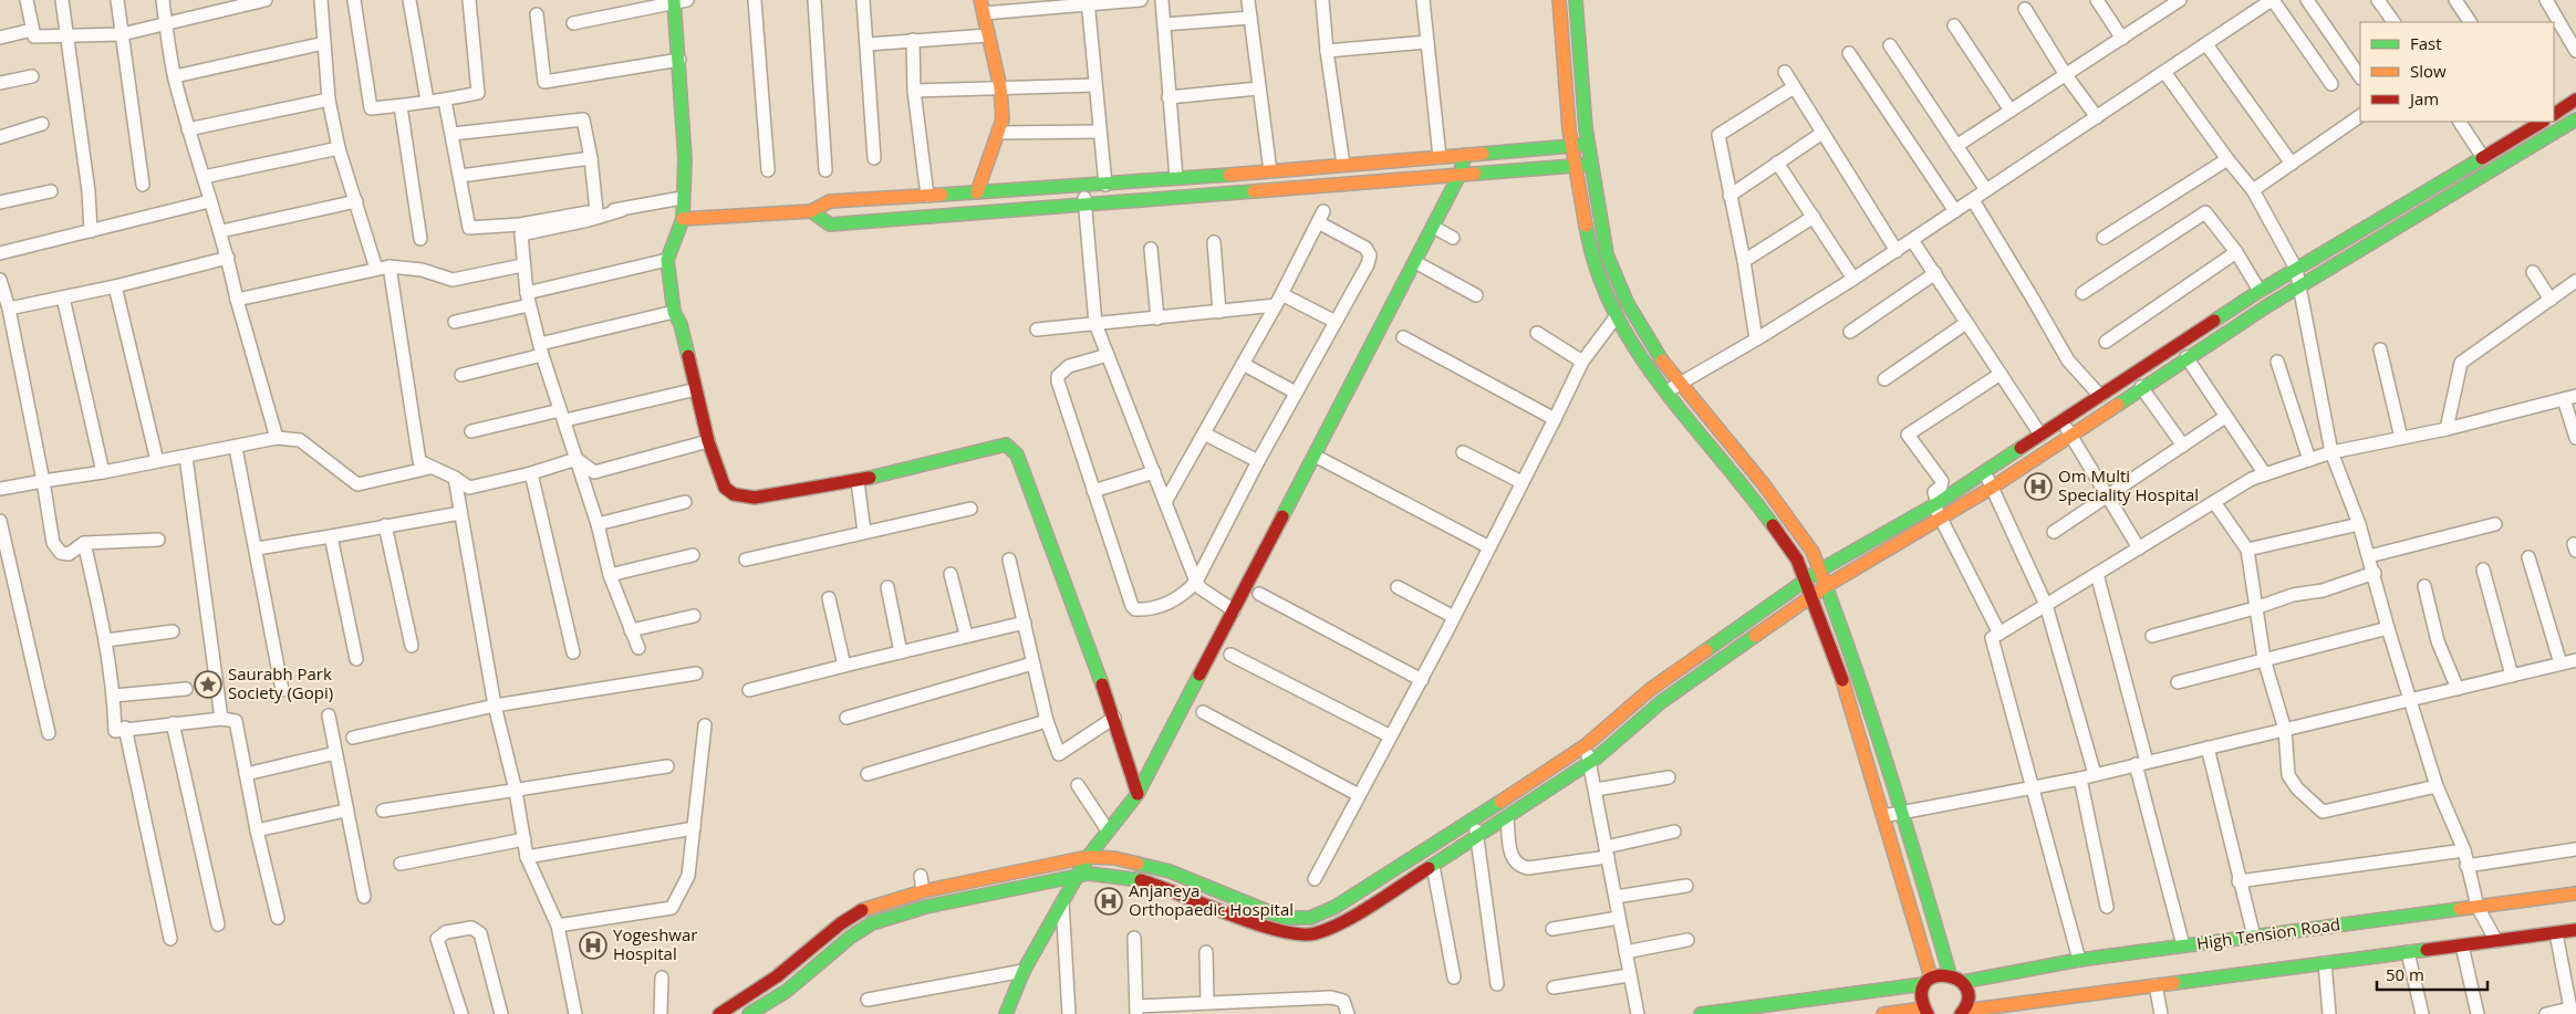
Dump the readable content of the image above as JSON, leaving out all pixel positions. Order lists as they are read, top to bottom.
{
  "streets": {
    "street": ["High Tension Road"]
  },
  "places": {
    "hospital": ["Om Multi Speciality Hospital", "Anjaneya Orthopaedic Hospital", "Yogeshwar Hospital"],
    "place": ["Saurabh Park Society (Gopi)"]
  },
  "legend": ["Fast", "Slow", "Jam"],
  "scale_bar": "50 m"
}
